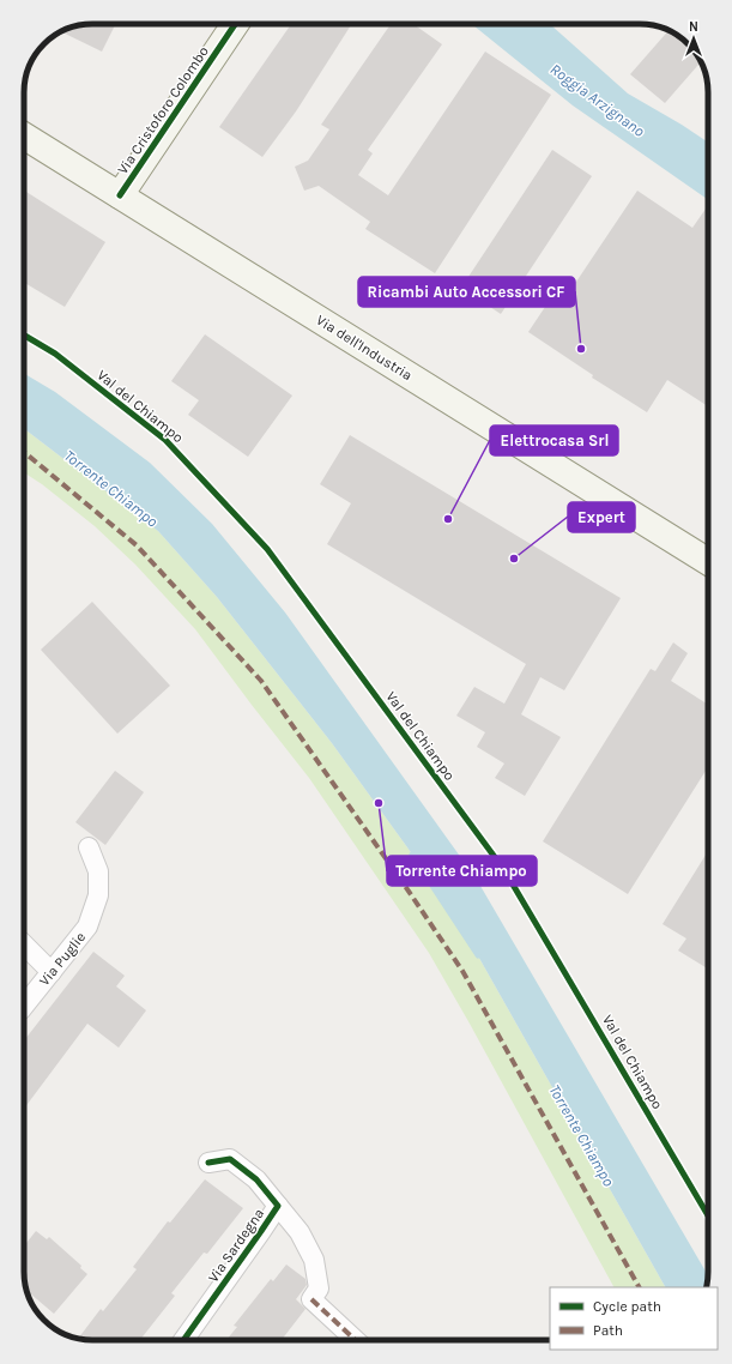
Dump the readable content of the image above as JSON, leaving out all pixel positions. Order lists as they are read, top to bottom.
{
  "streets": {
    "main road": ["Via Cristoforo Colombo", "Via dell'Industria"],
    "street": ["Via Puglie", "Via Sardegna"],
    "cycle path": ["Val del Chiampo"]
  },
  "crossings": [
    ["Via Cristoforo Colombo", "Via dell'Industria"]
  ],
  "water": ["Roggia Arzignano", "Torrente Chiampo"],
  "places": [
    "Ricambi Auto Accessori CF",
    "Elettrocasa Srl",
    "Expert",
    "Torrente Chiampo"
  ],
  "legend": ["Cycle path", "Path"],
  "north": "top"
}
